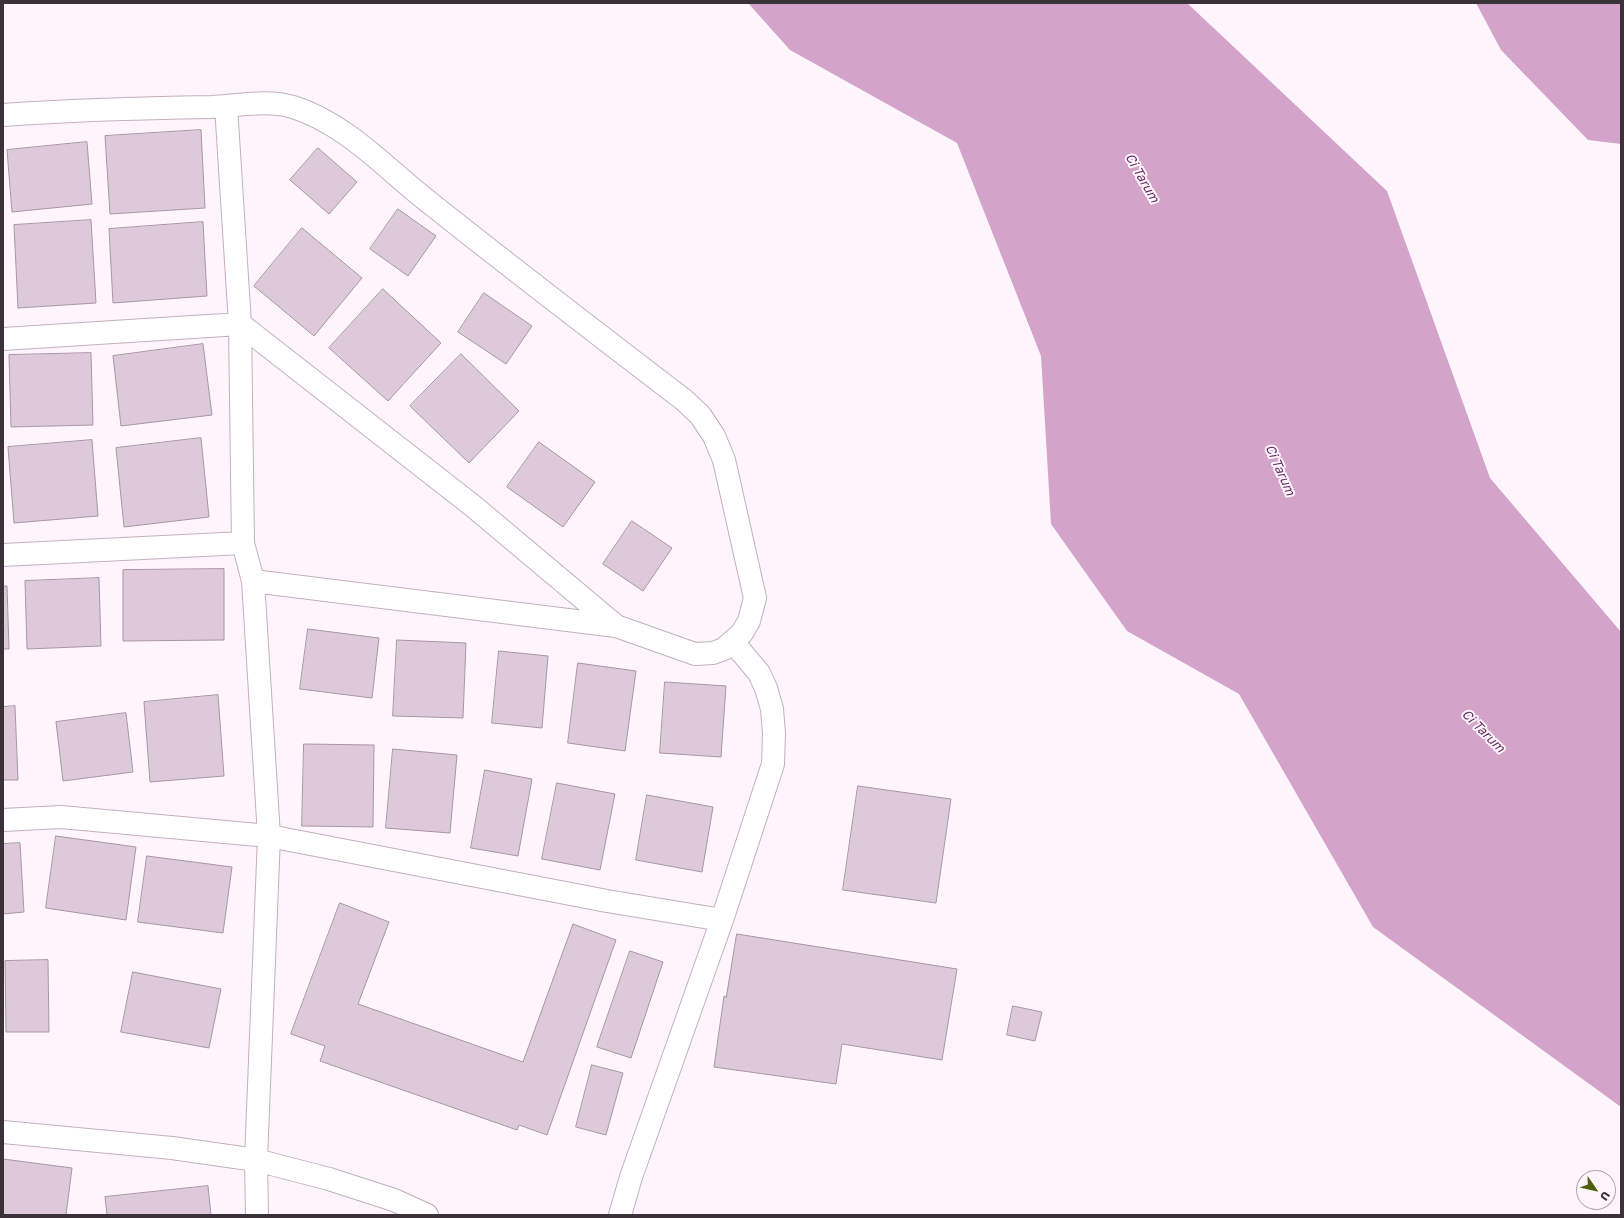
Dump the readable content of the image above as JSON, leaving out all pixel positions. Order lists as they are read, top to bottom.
{
  "water": ["Ci Tarum"],
  "north": "bottom right"
}
